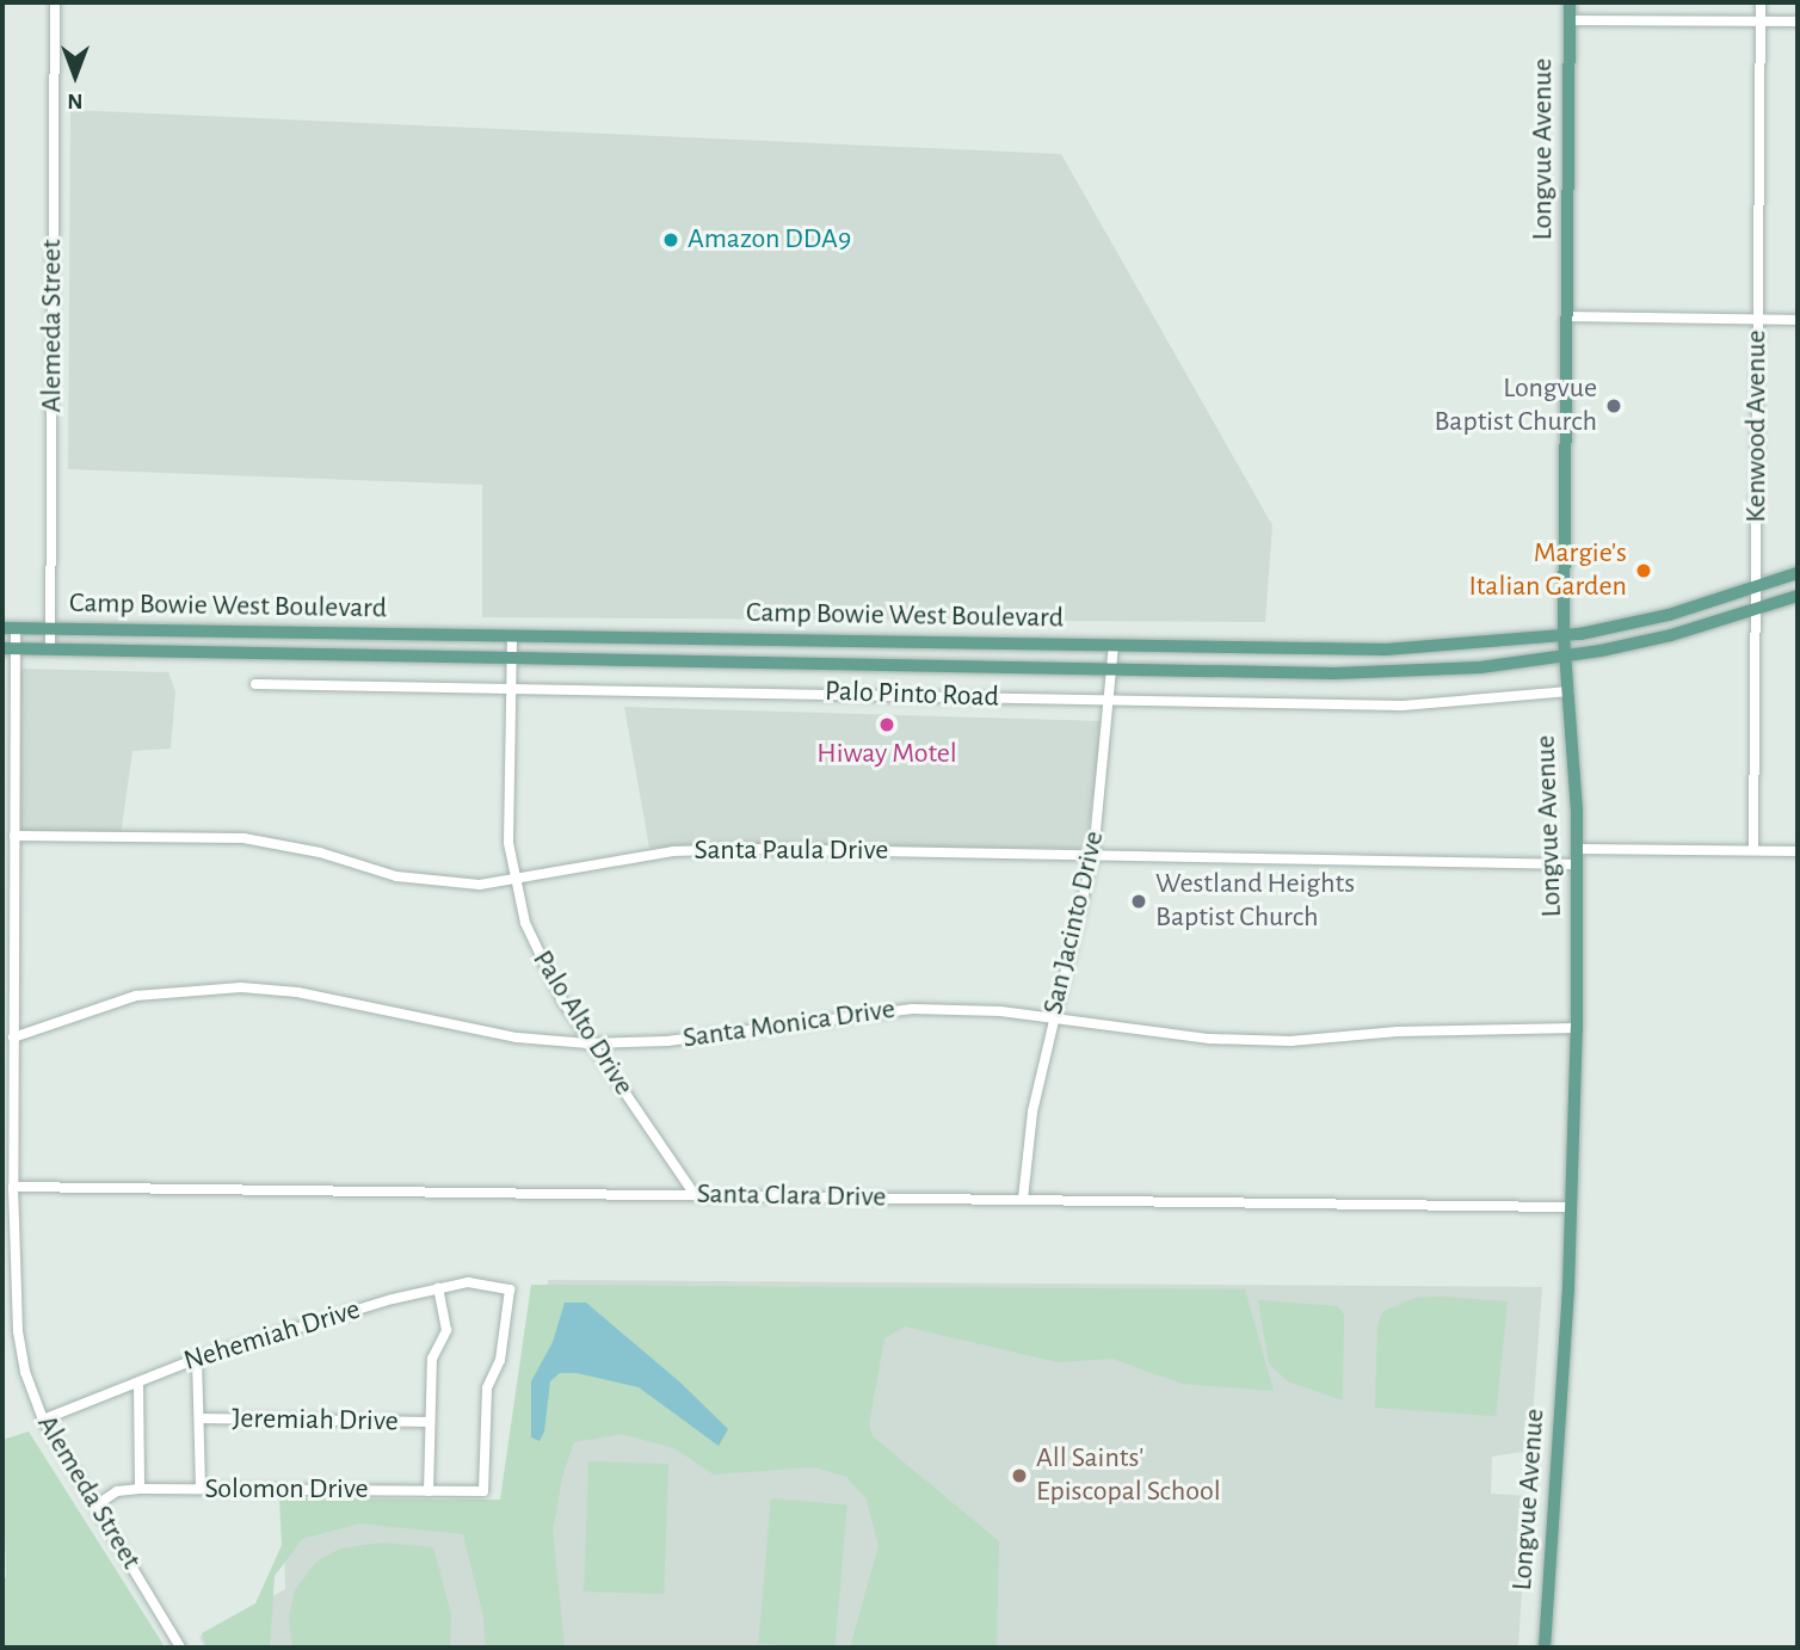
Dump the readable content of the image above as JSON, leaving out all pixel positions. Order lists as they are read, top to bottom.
{
  "streets": {
    "main road": ["Longvue Avenue", "Camp Bowie West Boulevard"],
    "street": [
      "Alemeda Street",
      "Kenwood Avenue",
      "Palo Pinto Road",
      "Santa Paula Drive",
      "San Jacinto Drive",
      "Palo Alto Drive",
      "Santa Monica Drive",
      "Santa Clara Drive",
      "Nehemiah Drive",
      "Jeremiah Drive",
      "Solomon Drive"
    ]
  },
  "crossings": [
    ["Longvue Avenue", "Camp Bowie West Boulevard"],
    ["Longvue Avenue", "Palo Pinto Road"],
    ["Longvue Avenue", "Santa Paula Drive"],
    ["Longvue Avenue", "Santa Monica Drive"],
    ["Longvue Avenue", "Santa Clara Drive"],
    ["Alemeda Street", "Camp Bowie West Boulevard"],
    ["Alemeda Street", "Santa Paula Drive"],
    ["Alemeda Street", "Santa Monica Drive"],
    ["Alemeda Street", "Santa Clara Drive"],
    ["Alemeda Street", "Nehemiah Drive"],
    ["Alemeda Street", "Solomon Drive"],
    ["Kenwood Avenue", "Camp Bowie West Boulevard"],
    ["Camp Bowie West Boulevard", "San Jacinto Drive"],
    ["Camp Bowie West Boulevard", "Palo Alto Drive"],
    ["Palo Pinto Road", "San Jacinto Drive"],
    ["Palo Pinto Road", "Palo Alto Drive"],
    ["Santa Paula Drive", "San Jacinto Drive"],
    ["Santa Paula Drive", "Palo Alto Drive"],
    ["San Jacinto Drive", "Santa Monica Drive"],
    ["San Jacinto Drive", "Santa Clara Drive"],
    ["Palo Alto Drive", "Santa Monica Drive"],
    ["Palo Alto Drive", "Santa Clara Drive"],
    ["Nehemiah Drive", "Solomon Drive"]
  ],
  "places": [
    "Amazon DDA9",
    "Longvue Baptist Church",
    "Margie's Italian Garden",
    "Hiway Motel",
    "Westland Heights Baptist Church",
    "All Saints' Episcopal School"
  ],
  "north": "bottom"
}
